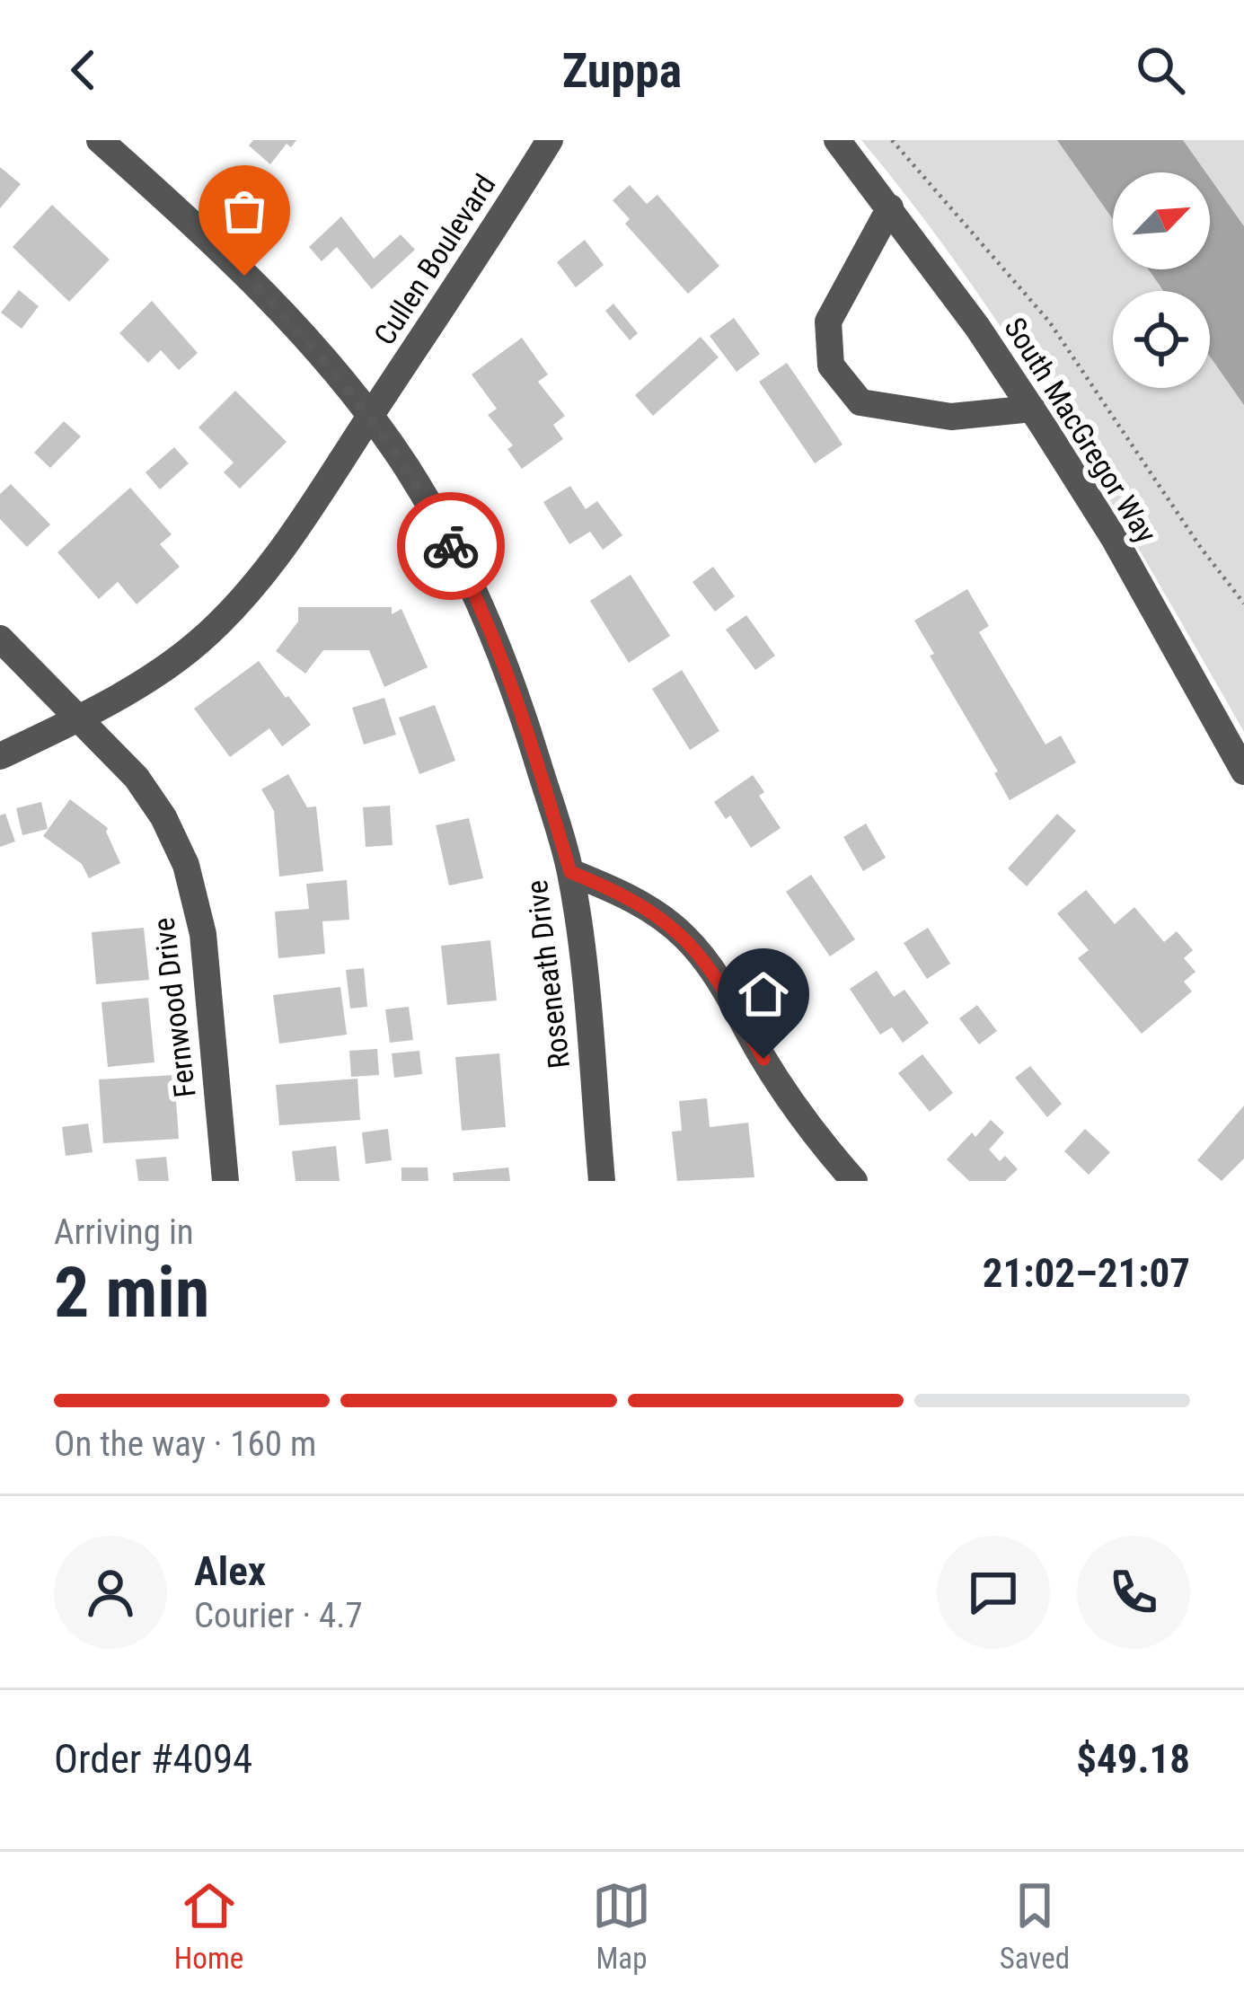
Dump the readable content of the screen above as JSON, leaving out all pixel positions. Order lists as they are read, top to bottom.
{
  "streets": {
    "street": [
      "Cullen Boulevard",
      "South MacGregor Way",
      "Roseneath Drive",
      "Fernwood Drive"
    ]
  },
  "crossings": [
    ["Cullen Boulevard", "Roseneath Drive"],
    ["Cullen Boulevard", "Fernwood Drive"]
  ],
  "north": "top right",
  "page": {
    "header": "Zuppa",
    "heading": ["2 min", "Arriving in", "21:02–21:07"],
    "panel": [
      "Alex",
      "Courier · 4.7",
      "Order #4094",
      "$49.18"
    ],
    "bar": "On the way · 160 m",
    "tabs": ["Home", "Map", "Saved"]
  }
}
